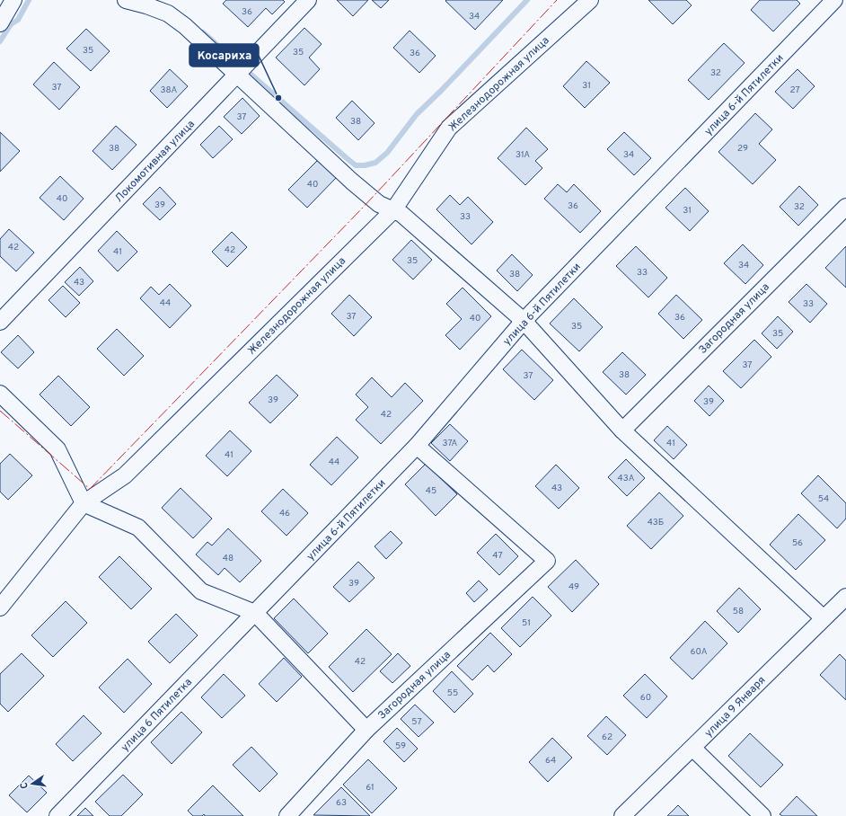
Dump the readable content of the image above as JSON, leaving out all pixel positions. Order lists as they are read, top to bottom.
{
  "streets": {
    "street": [
      "Железнодорожная улица",
      "улица 6-й Пятилетки",
      "Локомотивная улица",
      "Загородная улица",
      "улица 9 Января",
      "улица 6 Пятилетка"
    ]
  },
  "crossings": [
    ["улица 6-й Пятилетки", "Загородная улица"],
    ["улица 6-й Пятилетки", "улица 6 Пятилетка"]
  ],
  "places": ["Косариха"],
  "house_numbers": [
    "36",
    "34",
    "35",
    "35",
    "36",
    "32",
    "31",
    "37",
    "38А",
    "27",
    "37",
    "38",
    "38",
    "29",
    "31А",
    "34",
    "40",
    "40",
    "39",
    "36",
    "32",
    "31",
    "33",
    "42",
    "42",
    "41",
    "35",
    "34",
    "33",
    "38",
    "43",
    "44",
    "33",
    "37",
    "36",
    "40",
    "35",
    "35",
    "37",
    "38",
    "37",
    "39",
    "39",
    "42",
    "37А",
    "41",
    "41",
    "44",
    "43А",
    "43",
    "45",
    "54",
    "46",
    "43Б",
    "56",
    "47",
    "48",
    "39",
    "49",
    "58",
    "51",
    "60А",
    "42",
    "55",
    "60",
    "57",
    "62",
    "59",
    "64",
    "61",
    "63"
  ],
  "north": "left"
}
